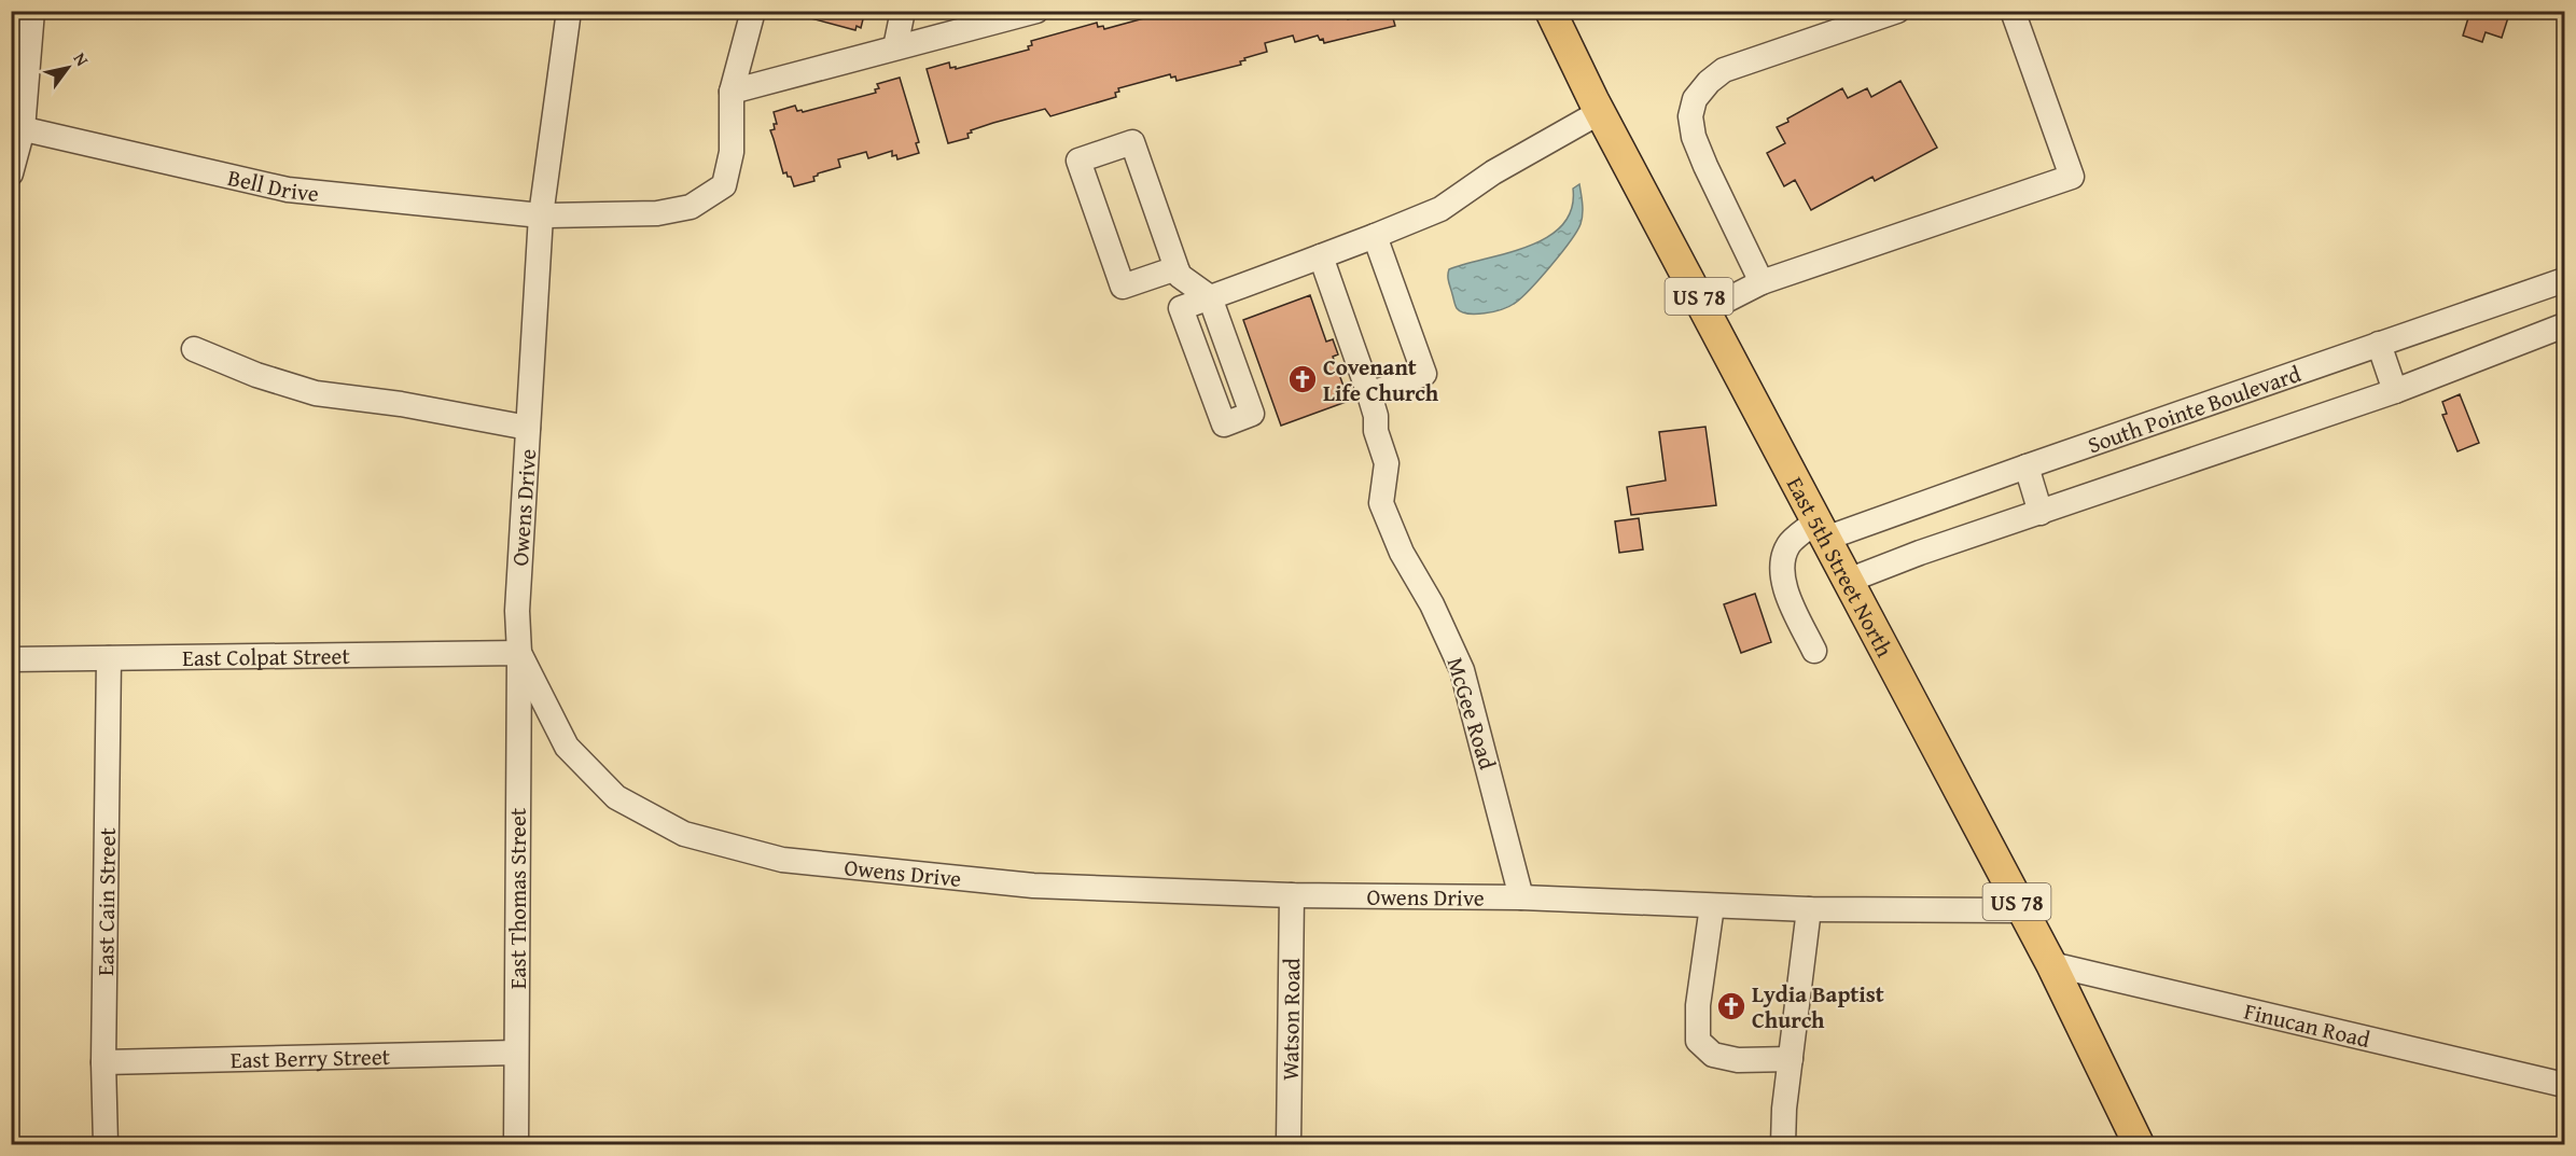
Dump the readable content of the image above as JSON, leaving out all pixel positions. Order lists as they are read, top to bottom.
{
  "streets": {
    "main road": ["US 78", "East 5th Street North"],
    "street": [
      "Bell Drive",
      "South Pointe Boulevard",
      "Owens Drive",
      "East Colpat Street",
      "McGee Road",
      "East Thomas Street",
      "East Cain Street",
      "Watson Road",
      "Finucan Road",
      "East Berry Street"
    ]
  },
  "crossings": [
    ["Bell Drive", "Owens Drive"],
    ["South Pointe Boulevard", "East 5th Street North"],
    ["Owens Drive", "East 5th Street North"],
    ["Owens Drive", "East Colpat Street"],
    ["Owens Drive", "McGee Road"],
    ["Owens Drive", "East Thomas Street"],
    ["Owens Drive", "Watson Road"],
    ["East 5th Street North", "Finucan Road"],
    ["East Colpat Street", "East Thomas Street"],
    ["East Colpat Street", "East Cain Street"],
    ["East Thomas Street", "East Berry Street"],
    ["East Cain Street", "East Berry Street"]
  ],
  "places": {
    "church": ["Covenant Life Church", "Lydia Baptist Church"]
  },
  "north": "top right"
}
